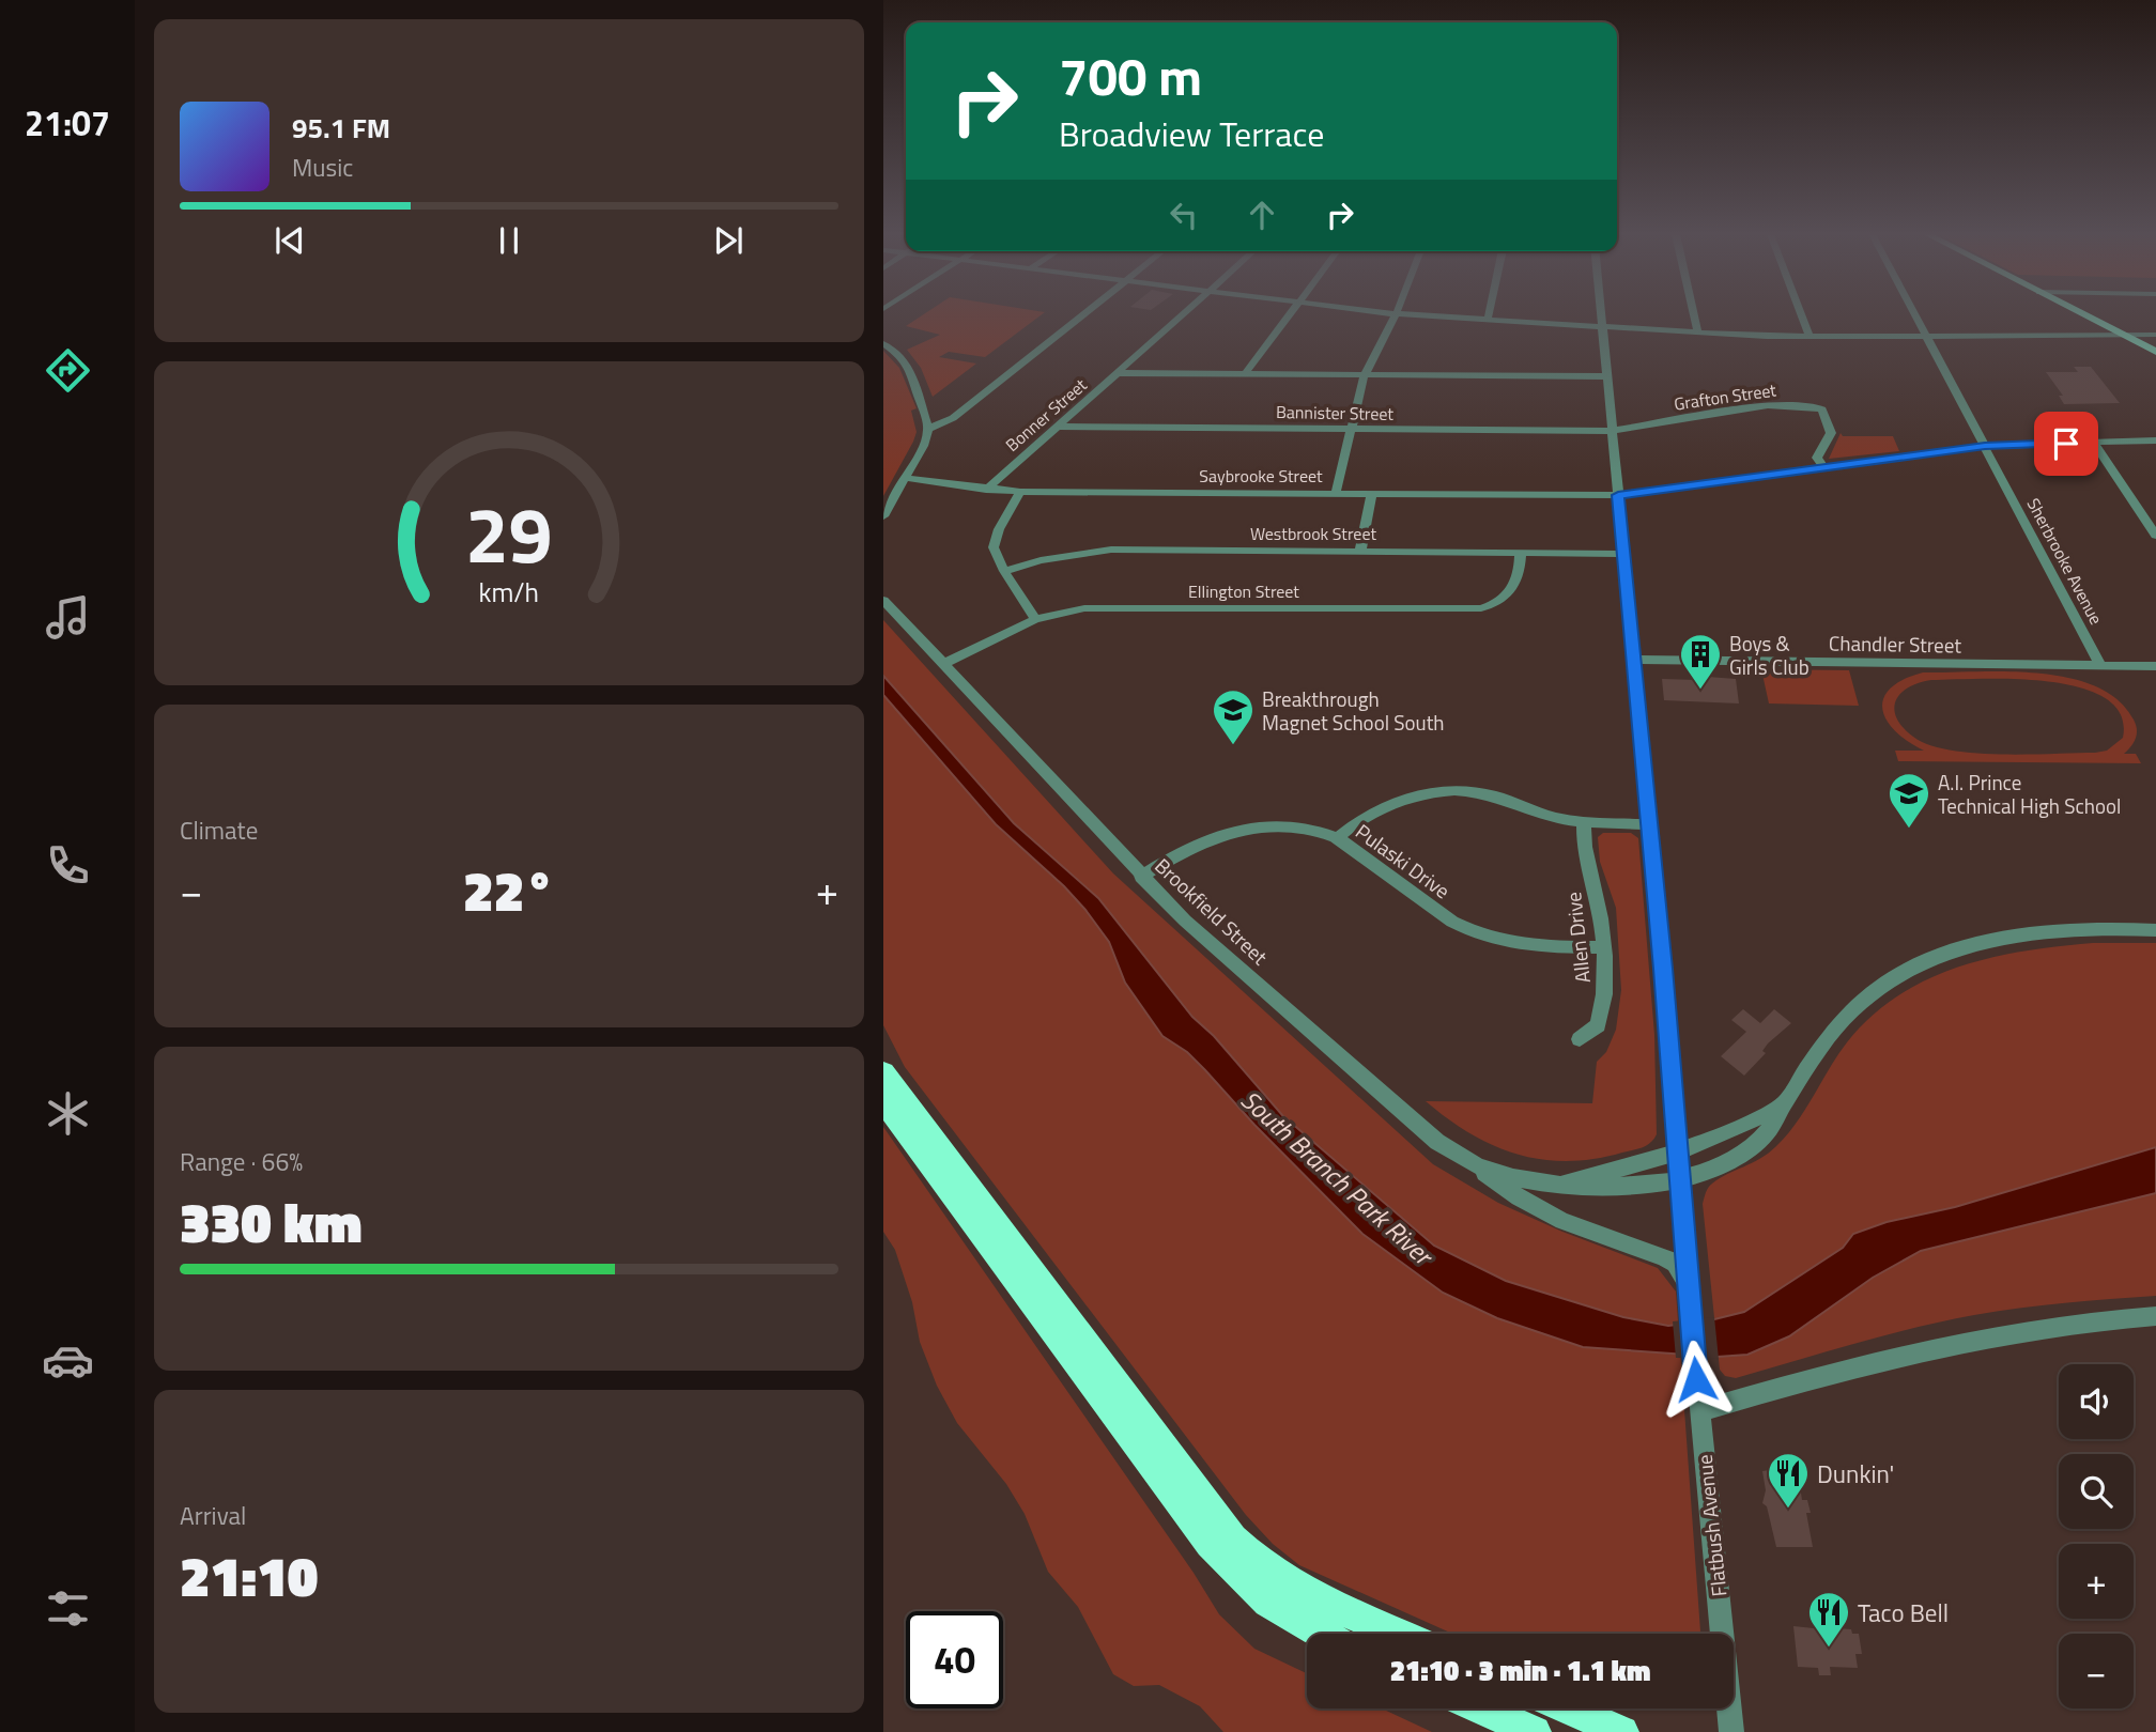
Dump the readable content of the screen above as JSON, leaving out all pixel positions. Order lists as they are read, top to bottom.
{
  "streets": {
    "street": [
      "Grafton Street",
      "Bannister Street",
      "Bonner Street",
      "Saybrooke Street",
      "Westbrook Street",
      "Sherbrooke Avenue",
      "Ellington Street",
      "Chandler Street",
      "Pulaski Drive",
      "Brookfield Street",
      "Allen Drive",
      "Flatbush Avenue"
    ]
  },
  "crossings": [
    ["Grafton Street", "Bannister Street"],
    ["Grafton Street", "Saybrooke Street"],
    ["Grafton Street", "Flatbush Avenue"],
    ["Bannister Street", "Bonner Street"],
    ["Bannister Street", "Flatbush Avenue"],
    ["Bonner Street", "Saybrooke Street"],
    ["Saybrooke Street", "Sherbrooke Avenue"],
    ["Saybrooke Street", "Flatbush Avenue"],
    ["Westbrook Street", "Ellington Street"],
    ["Westbrook Street", "Flatbush Avenue"],
    ["Sherbrooke Avenue", "Chandler Street"],
    ["Ellington Street", "Brookfield Street"],
    ["Chandler Street", "Flatbush Avenue"],
    ["Pulaski Drive", "Brookfield Street"],
    ["Pulaski Drive", "Allen Drive"],
    ["Brookfield Street", "Flatbush Avenue"]
  ],
  "water": ["South Branch Park River"],
  "places": {
    "building": ["Boys & Girls Club"],
    "school or university": ["Breakthrough Magnet School South", "A.I. Prince Technical High School"],
    "restaurant": ["Dunkin'", "Taco Bell"]
  },
  "page": {
    "tabs": "21:07",
    "turn": ["700 m", "Broadview Terrace"],
    "song": ["95.1 FM", "Music"],
    "tile": [
      "Climate",
      ["Range · 66%", "330 km"],
      ["Arrival", "21:10"]
    ],
    "heat": ["−", "22°", "+"],
    "map_buttons": ["+", "−"],
    "limit": "40",
    "trip": "21:10 · 3 min · 1.1 km",
    "gauge": ["29", "km/h"]
  }
}
